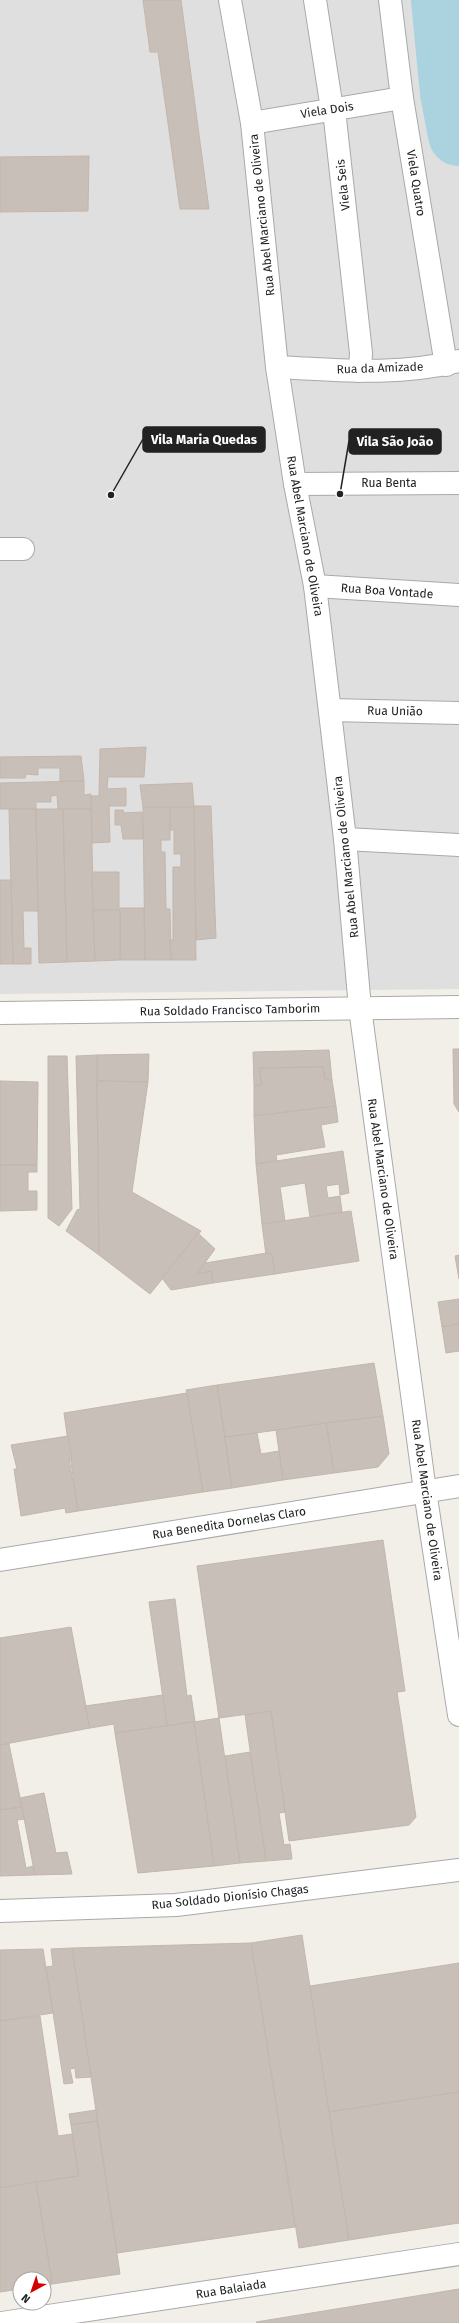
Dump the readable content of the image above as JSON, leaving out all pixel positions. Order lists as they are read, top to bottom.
{
  "streets": {
    "street": [
      "Viela Dois",
      "Viela Quatro",
      "Viela Seis",
      "Rua Abel Marciano de Oliveira",
      "Rua da Amizade",
      "Rua Benta",
      "Rua Boa Vontade",
      "Rua União",
      "Rua Soldado Francisco Tamborim",
      "Rua Benedita Dornelas Claro",
      "Rua Soldado Dionísio Chagas",
      "Rua Balaiada"
    ]
  },
  "crossings": [
    ["Viela Dois", "Viela Quatro"],
    ["Viela Dois", "Viela Seis"],
    ["Viela Dois", "Rua Abel Marciano de Oliveira"],
    ["Viela Quatro", "Rua da Amizade"],
    ["Viela Seis", "Rua da Amizade"],
    ["Rua Abel Marciano de Oliveira", "Rua da Amizade"],
    ["Rua Abel Marciano de Oliveira", "Rua Benta"],
    ["Rua Abel Marciano de Oliveira", "Rua Boa Vontade"],
    ["Rua Abel Marciano de Oliveira", "Rua União"],
    ["Rua Abel Marciano de Oliveira", "Rua Soldado Francisco Tamborim"],
    ["Rua Abel Marciano de Oliveira", "Rua Benedita Dornelas Claro"]
  ],
  "places": ["Vila São João", "Vila Maria Quedas"],
  "north": "bottom left"
}
